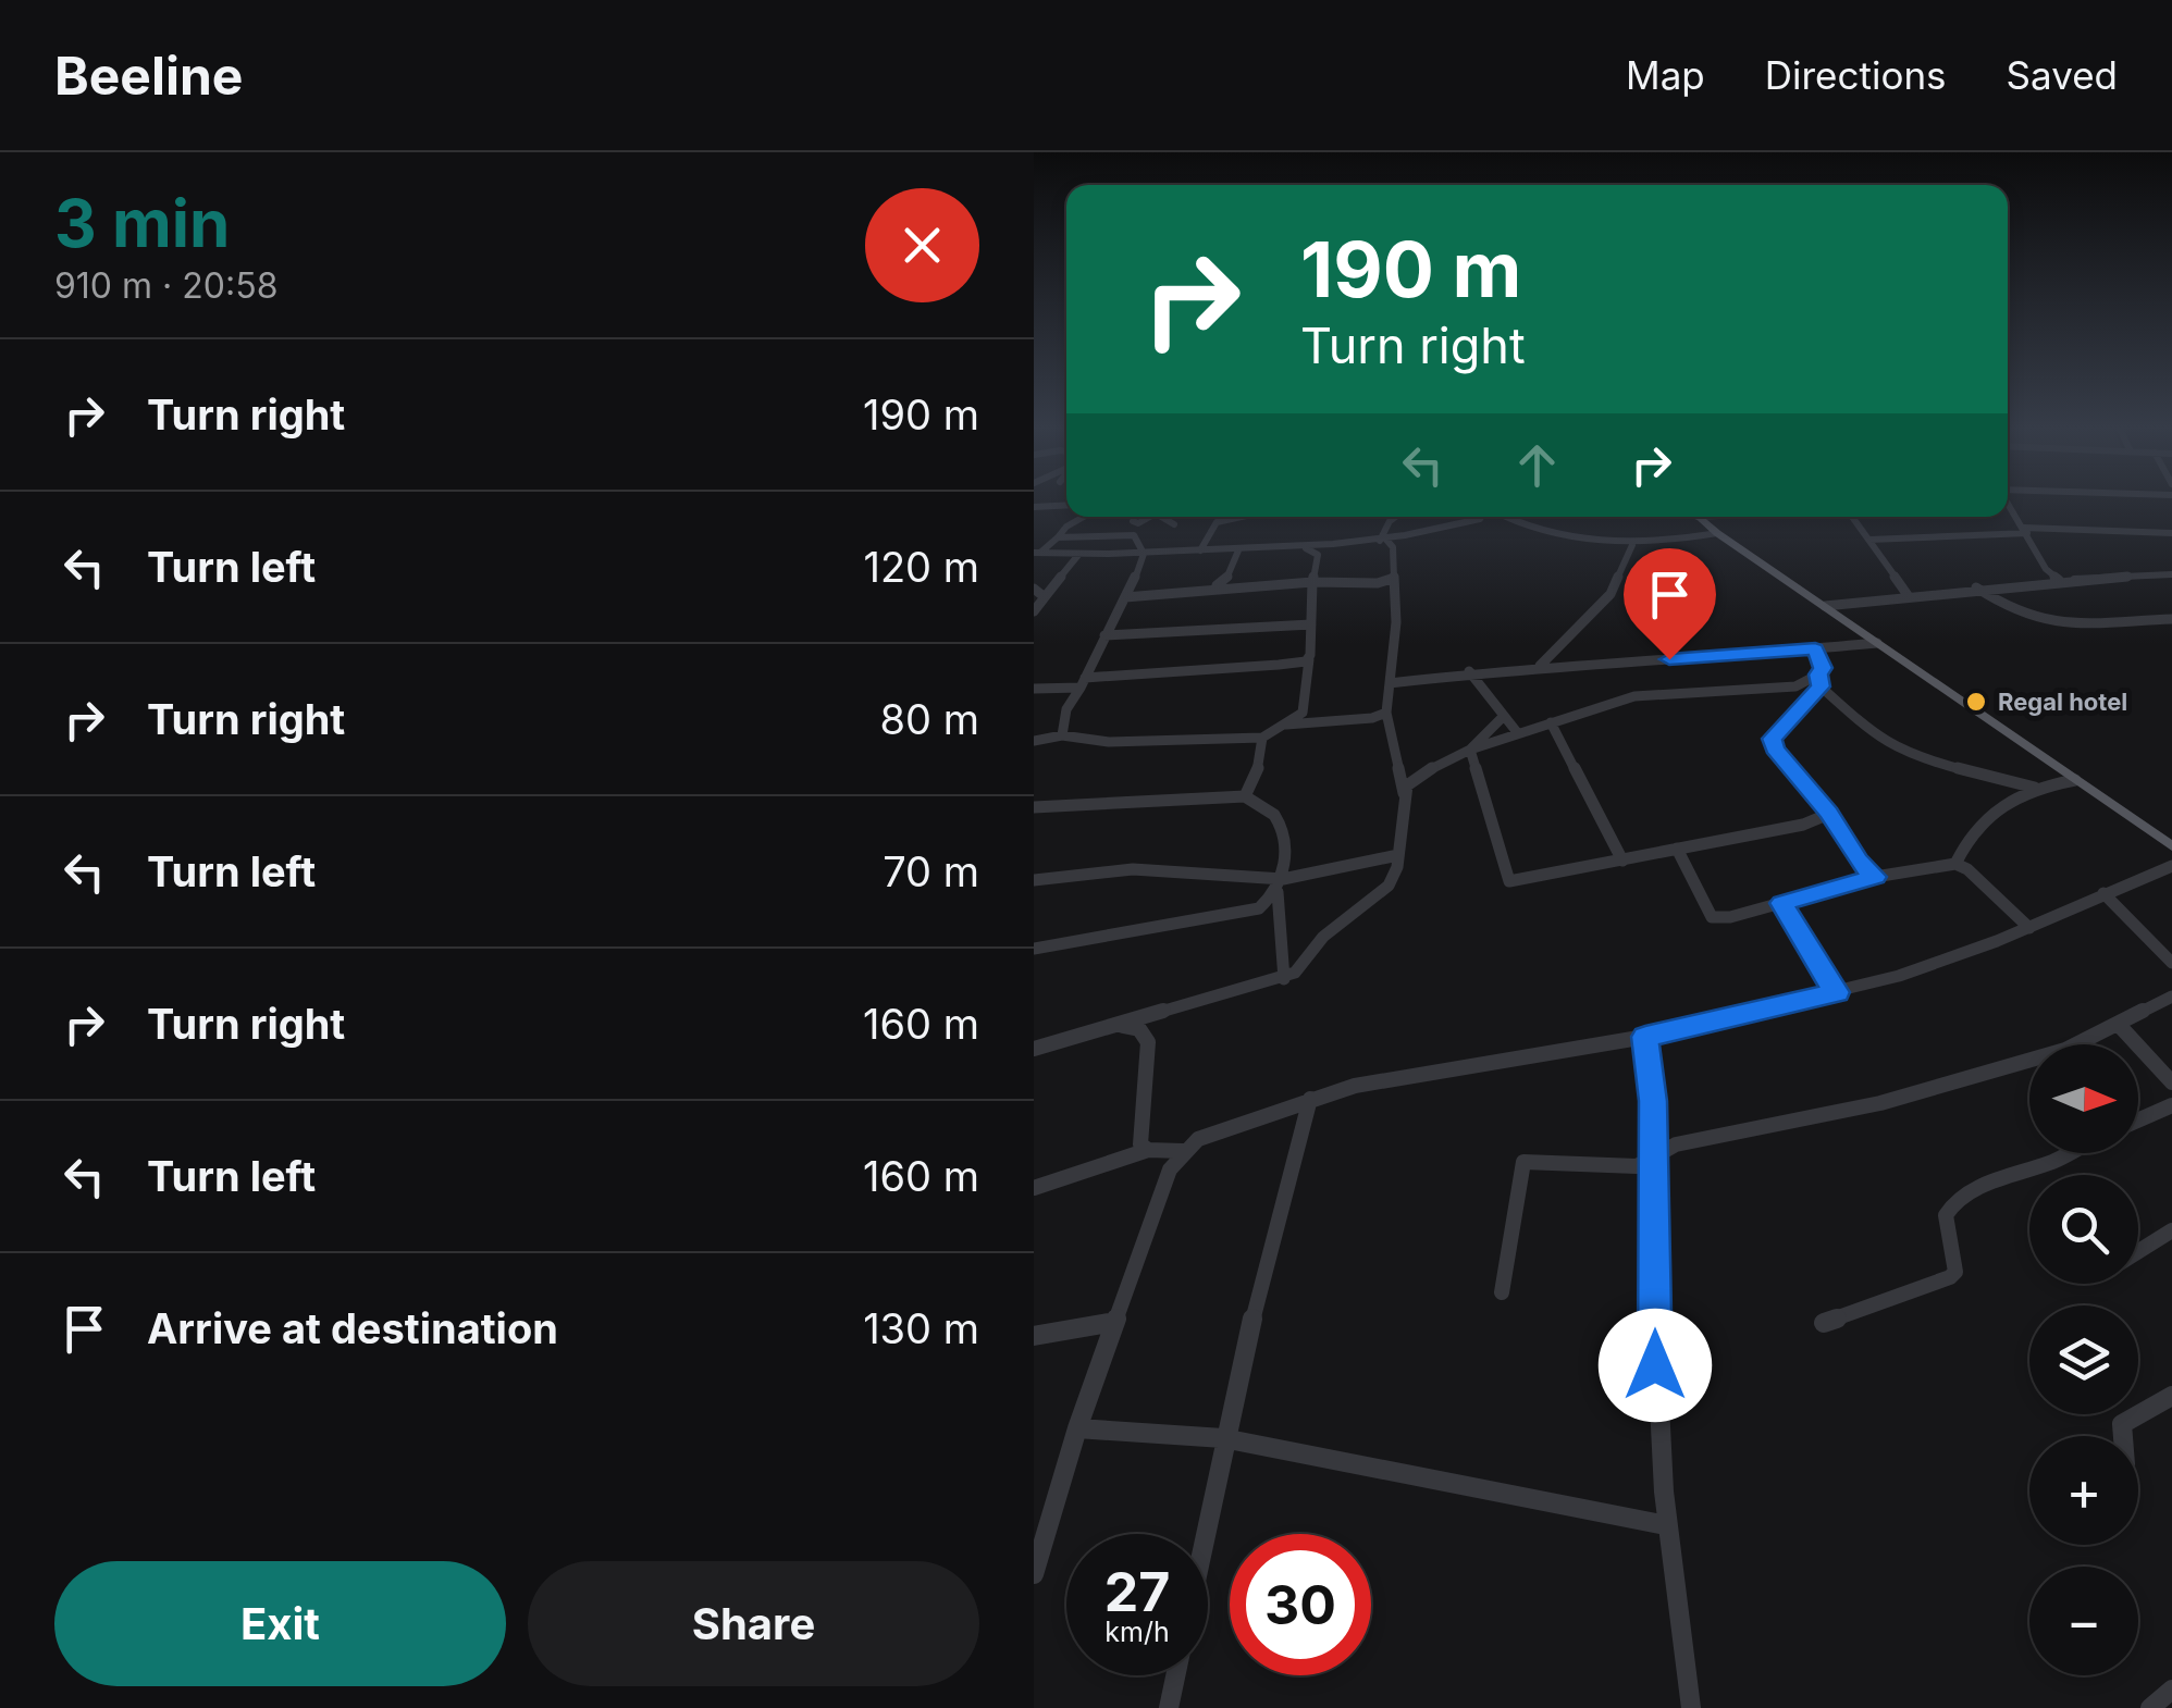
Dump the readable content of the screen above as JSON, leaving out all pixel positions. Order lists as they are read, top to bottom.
{
  "places": ["Regal hotel"],
  "north": "right",
  "page": {
    "header": "Beeline",
    "nav": ["Map", "Directions", "Saved"],
    "heading": ["3 min", "910 m · 20:58"],
    "turn": ["190 m", "Turn right"],
    "list": [
      {
        "name": "Turn right",
        "value": "190 m"
      },
      {
        "name": "Turn left",
        "value": "120 m"
      },
      {
        "name": "Turn right",
        "value": "80 m"
      },
      {
        "name": "Turn left",
        "value": "70 m"
      },
      {
        "name": "Turn right",
        "value": "160 m"
      },
      {
        "name": "Turn left",
        "value": "160 m"
      },
      {
        "name": "Arrive at destination",
        "value": "130 m"
      }
    ],
    "map_buttons": ["+", "−"],
    "speed": "27 km/h",
    "limit": "30",
    "buttons": ["Exit", "Share"]
  }
}
